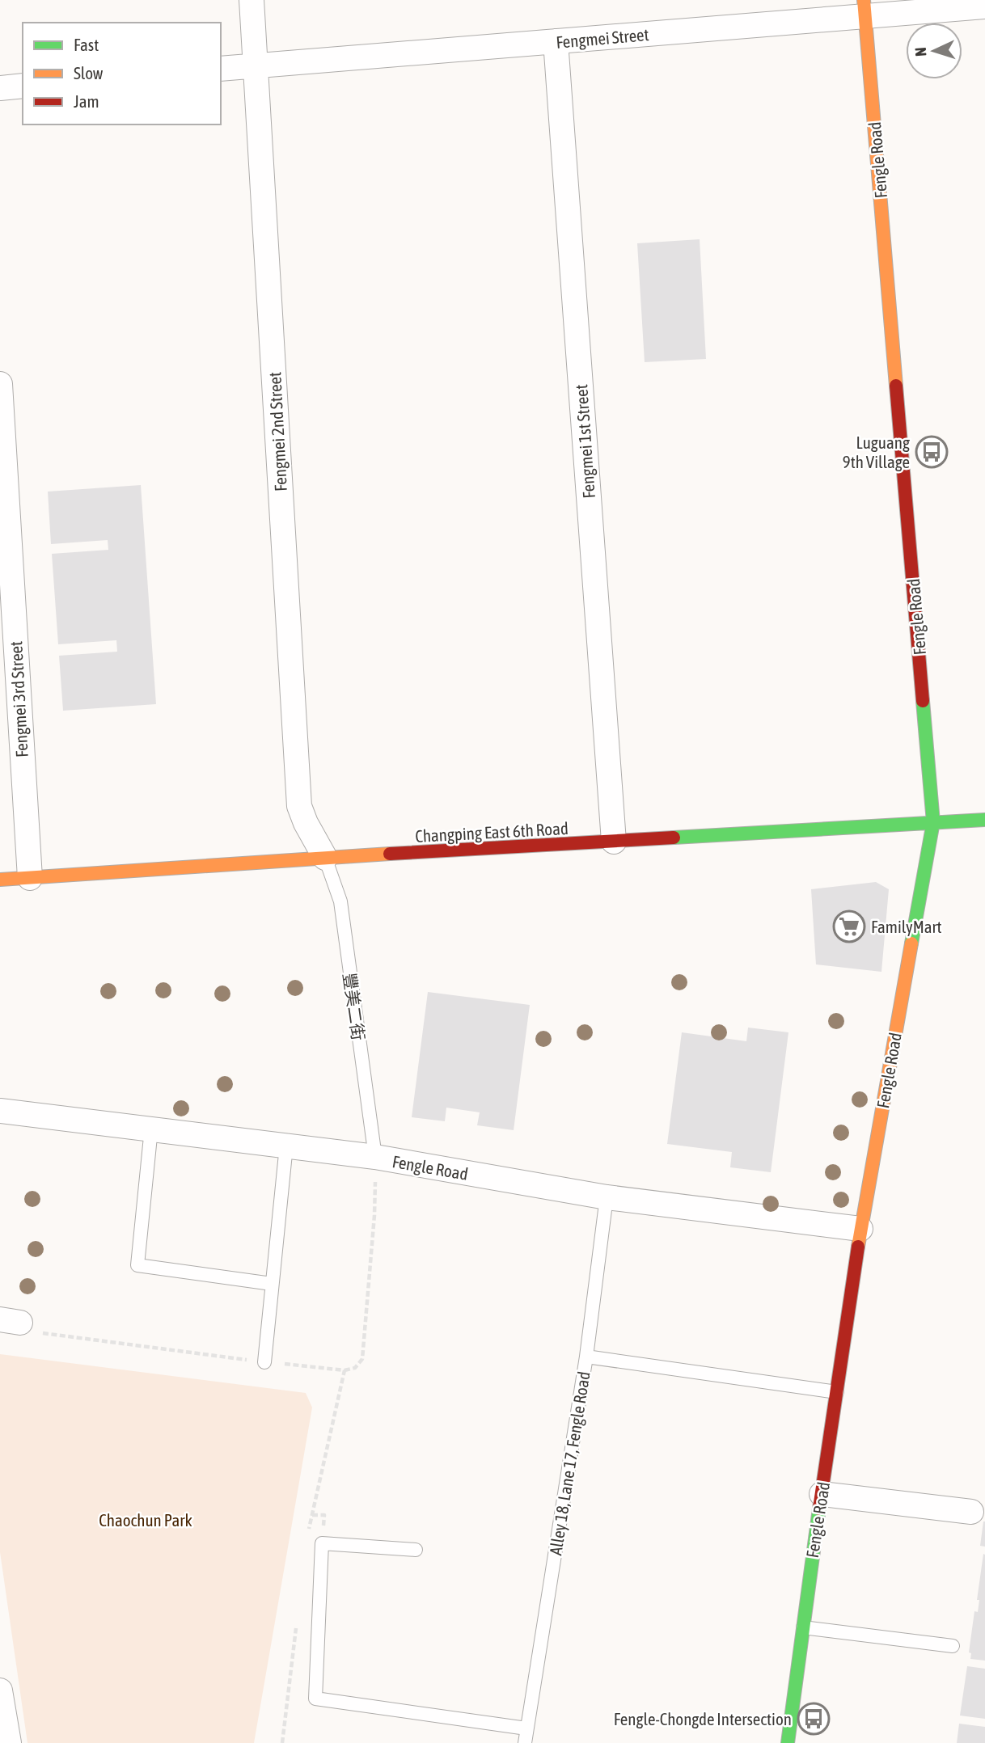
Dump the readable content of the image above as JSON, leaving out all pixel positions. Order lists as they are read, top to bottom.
{
  "streets": {
    "street": [
      "Fengmei Street",
      "Fengle Road",
      "Fengmei 2nd Street",
      "Fengmei 1st Street",
      "Fengmei 3rd Street",
      "Changping East 6th Road"
    ],
    "lane": ["豐美二街", "Alley 18, Lane 17, Fengle Road"]
  },
  "crossings": [
    ["Fengmei Street", "Fengle Road"],
    ["Fengmei Street", "Fengmei 2nd Street"],
    ["Fengmei Street", "Fengmei 1st Street"],
    ["Fengle Road", "Changping East 6th Road"],
    ["Fengle Road", "豐美二街"],
    ["Fengle Road", "Alley 18, Lane 17, Fengle Road"],
    ["Fengmei 2nd Street", "Changping East 6th Road"],
    ["Fengmei 2nd Street", "豐美二街"],
    ["Fengmei 1st Street", "Changping East 6th Road"],
    ["Fengmei 3rd Street", "Changping East 6th Road"],
    ["Changping East 6th Road", "豐美二街"]
  ],
  "parks": ["Chaochun Park"],
  "places": {
    "bus stop": ["Luguang 9th Village", "Fengle-Chongde Intersection"],
    "supermarket": ["FamilyMart"]
  },
  "legend": ["Fast", "Slow", "Jam"],
  "north": "left"
}
